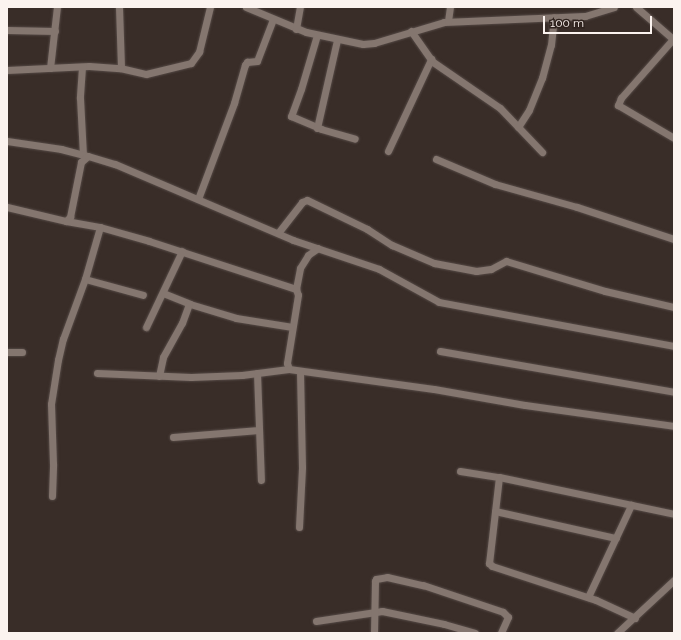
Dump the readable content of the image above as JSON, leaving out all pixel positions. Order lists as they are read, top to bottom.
{
  "scale_bar": "100 m"
}
